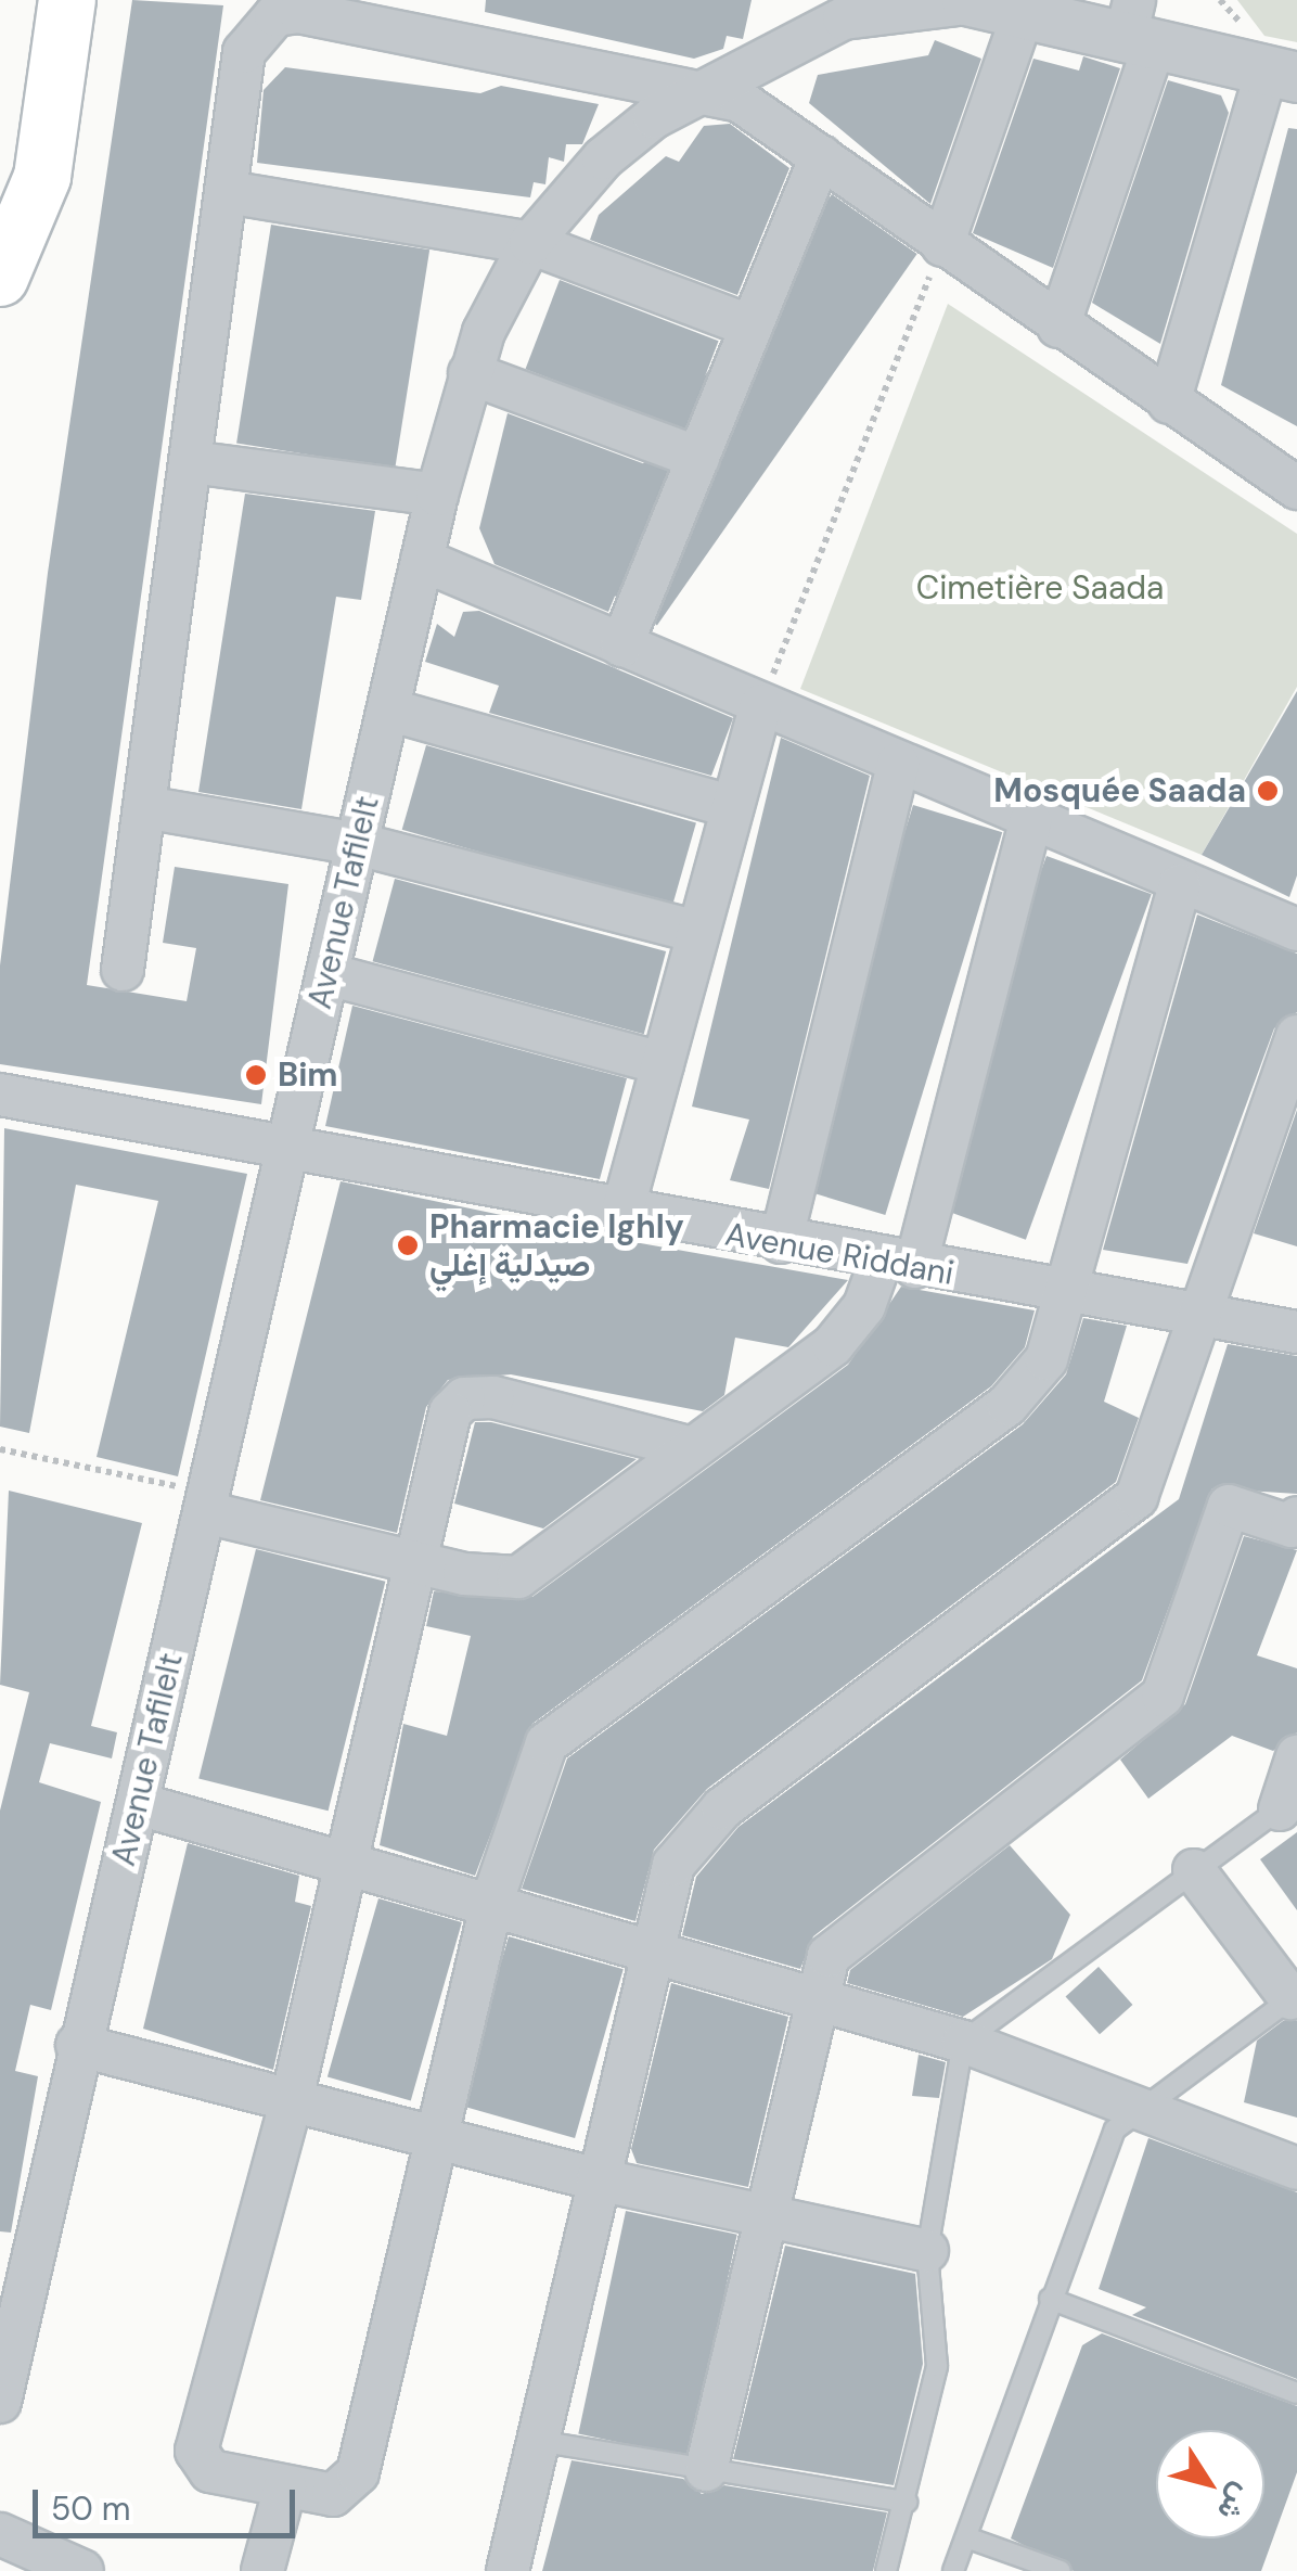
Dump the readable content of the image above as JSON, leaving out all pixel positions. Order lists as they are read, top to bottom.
{
  "streets": {
    "street": ["Avenue Tafilelt", "Avenue Riddani"]
  },
  "crossings": [
    ["Avenue Tafilelt", "Avenue Riddani"]
  ],
  "parks": ["Cimetière Saada"],
  "places": ["Mosquée Saada", "Bim", "Pharmacie Ighly صيدلية إغلي"],
  "scale_bar": "50 m",
  "north": "bottom right"
}
